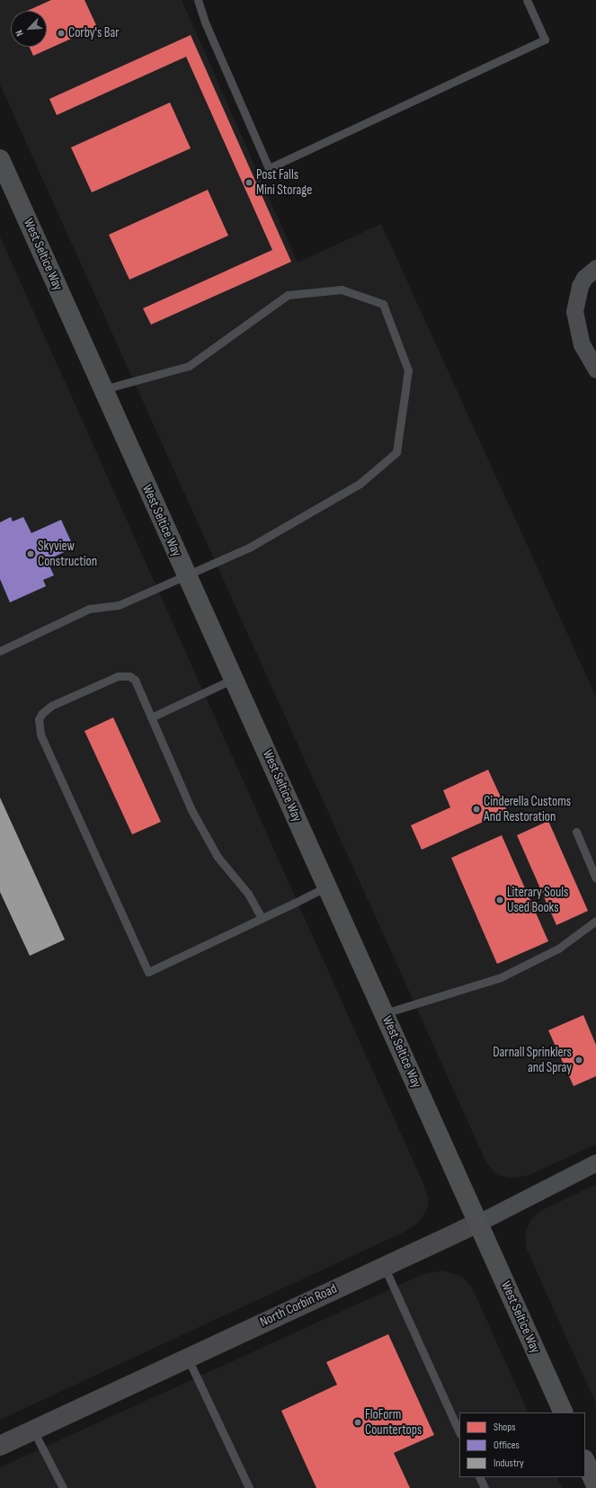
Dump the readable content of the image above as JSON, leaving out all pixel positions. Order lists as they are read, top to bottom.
{
  "streets": {
    "main road": ["West Seltice Way"],
    "street": ["North Corbin Road"]
  },
  "crossings": [
    ["West Seltice Way", "North Corbin Road"]
  ],
  "places": [
    "Corby's Bar",
    "Post Falls Mini Storage",
    "Skyview Construction",
    "Cinderella Customs And Restoration",
    "Literary Souls Used Books",
    "Darnall Sprinklers and Spray",
    "FloForm Countertops"
  ],
  "legend": ["Shops", "Offices", "Industry"],
  "north": "bottom left"
}
